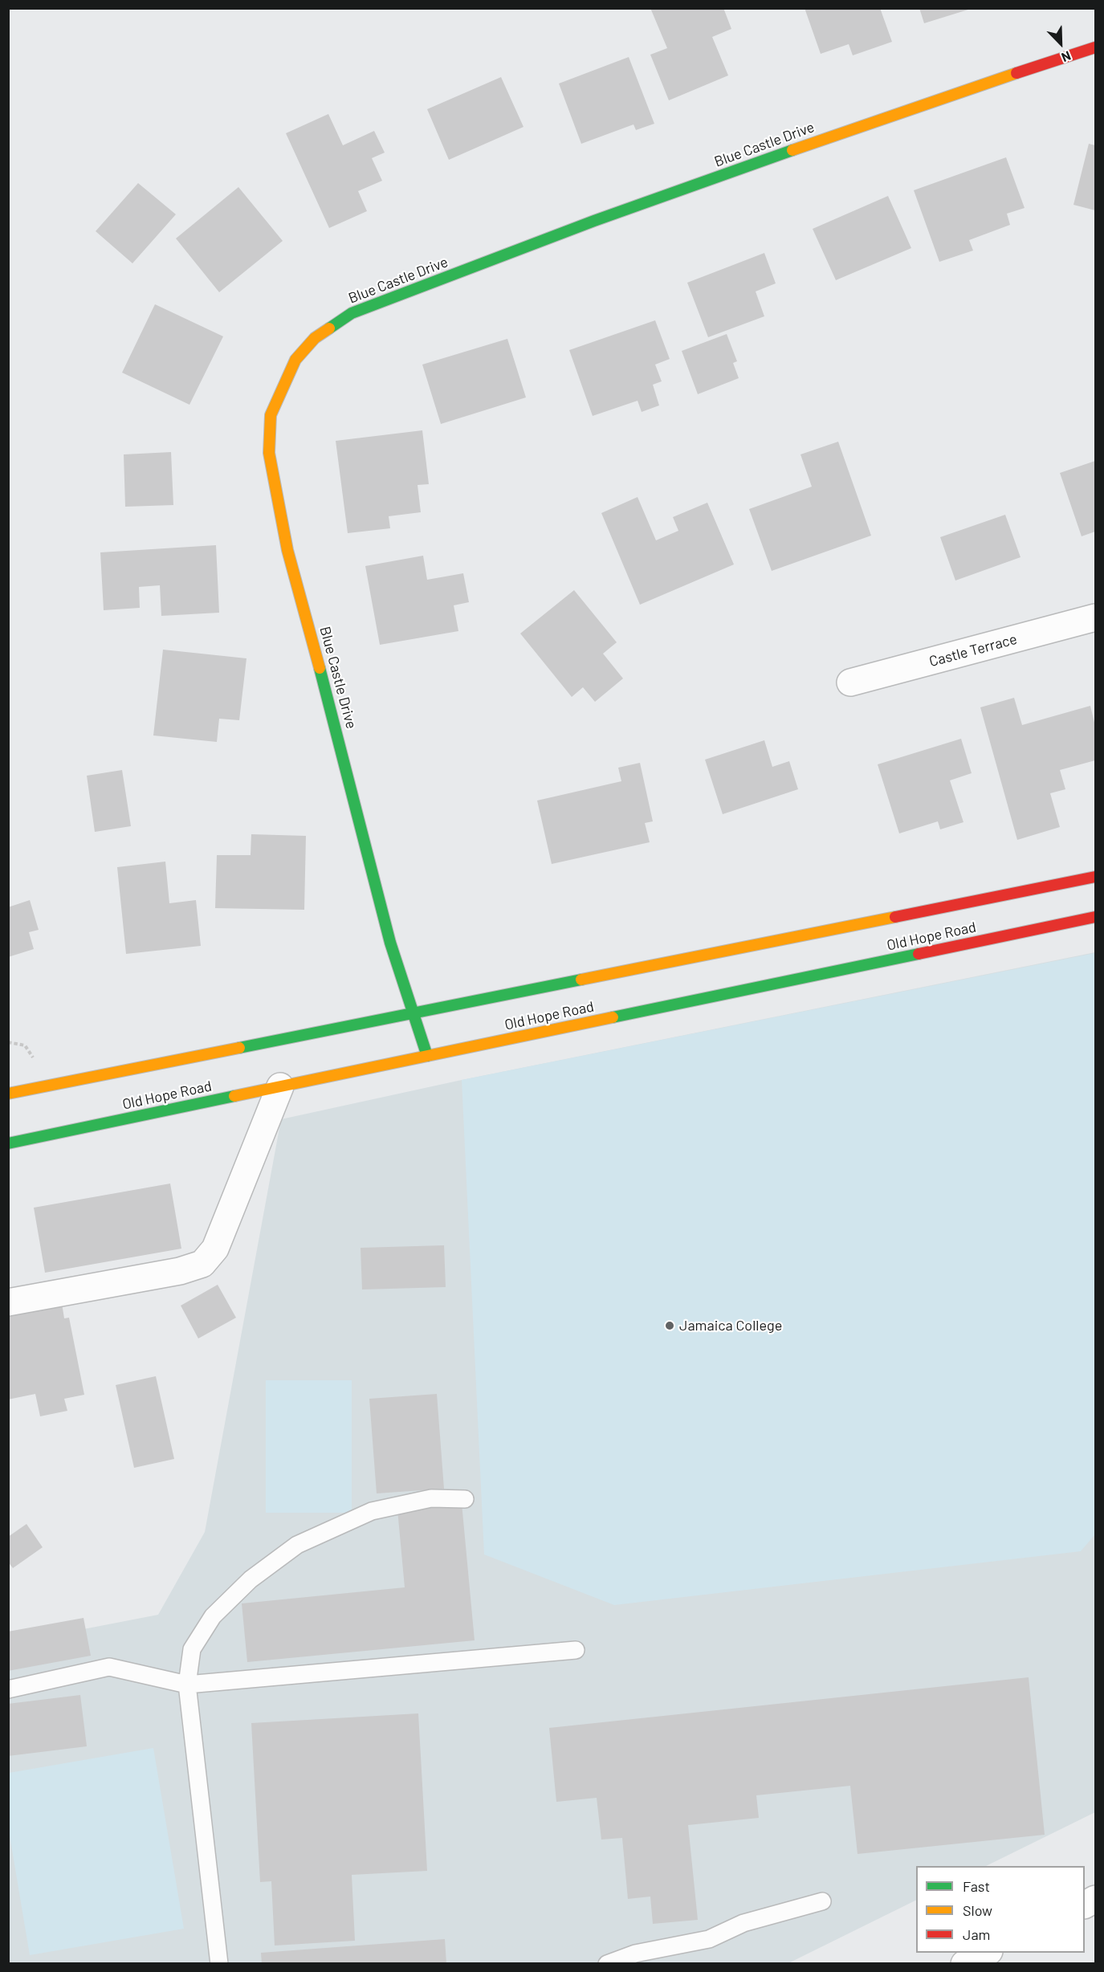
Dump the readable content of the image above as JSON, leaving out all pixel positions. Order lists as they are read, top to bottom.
{
  "streets": {
    "main road": ["Blue Castle Drive", "Old Hope Road"],
    "street": ["Castle Terrace"]
  },
  "crossings": [
    ["Blue Castle Drive", "Old Hope Road"]
  ],
  "places": ["Jamaica College"],
  "legend": ["Fast", "Slow", "Jam"],
  "north": "bottom right"
}
